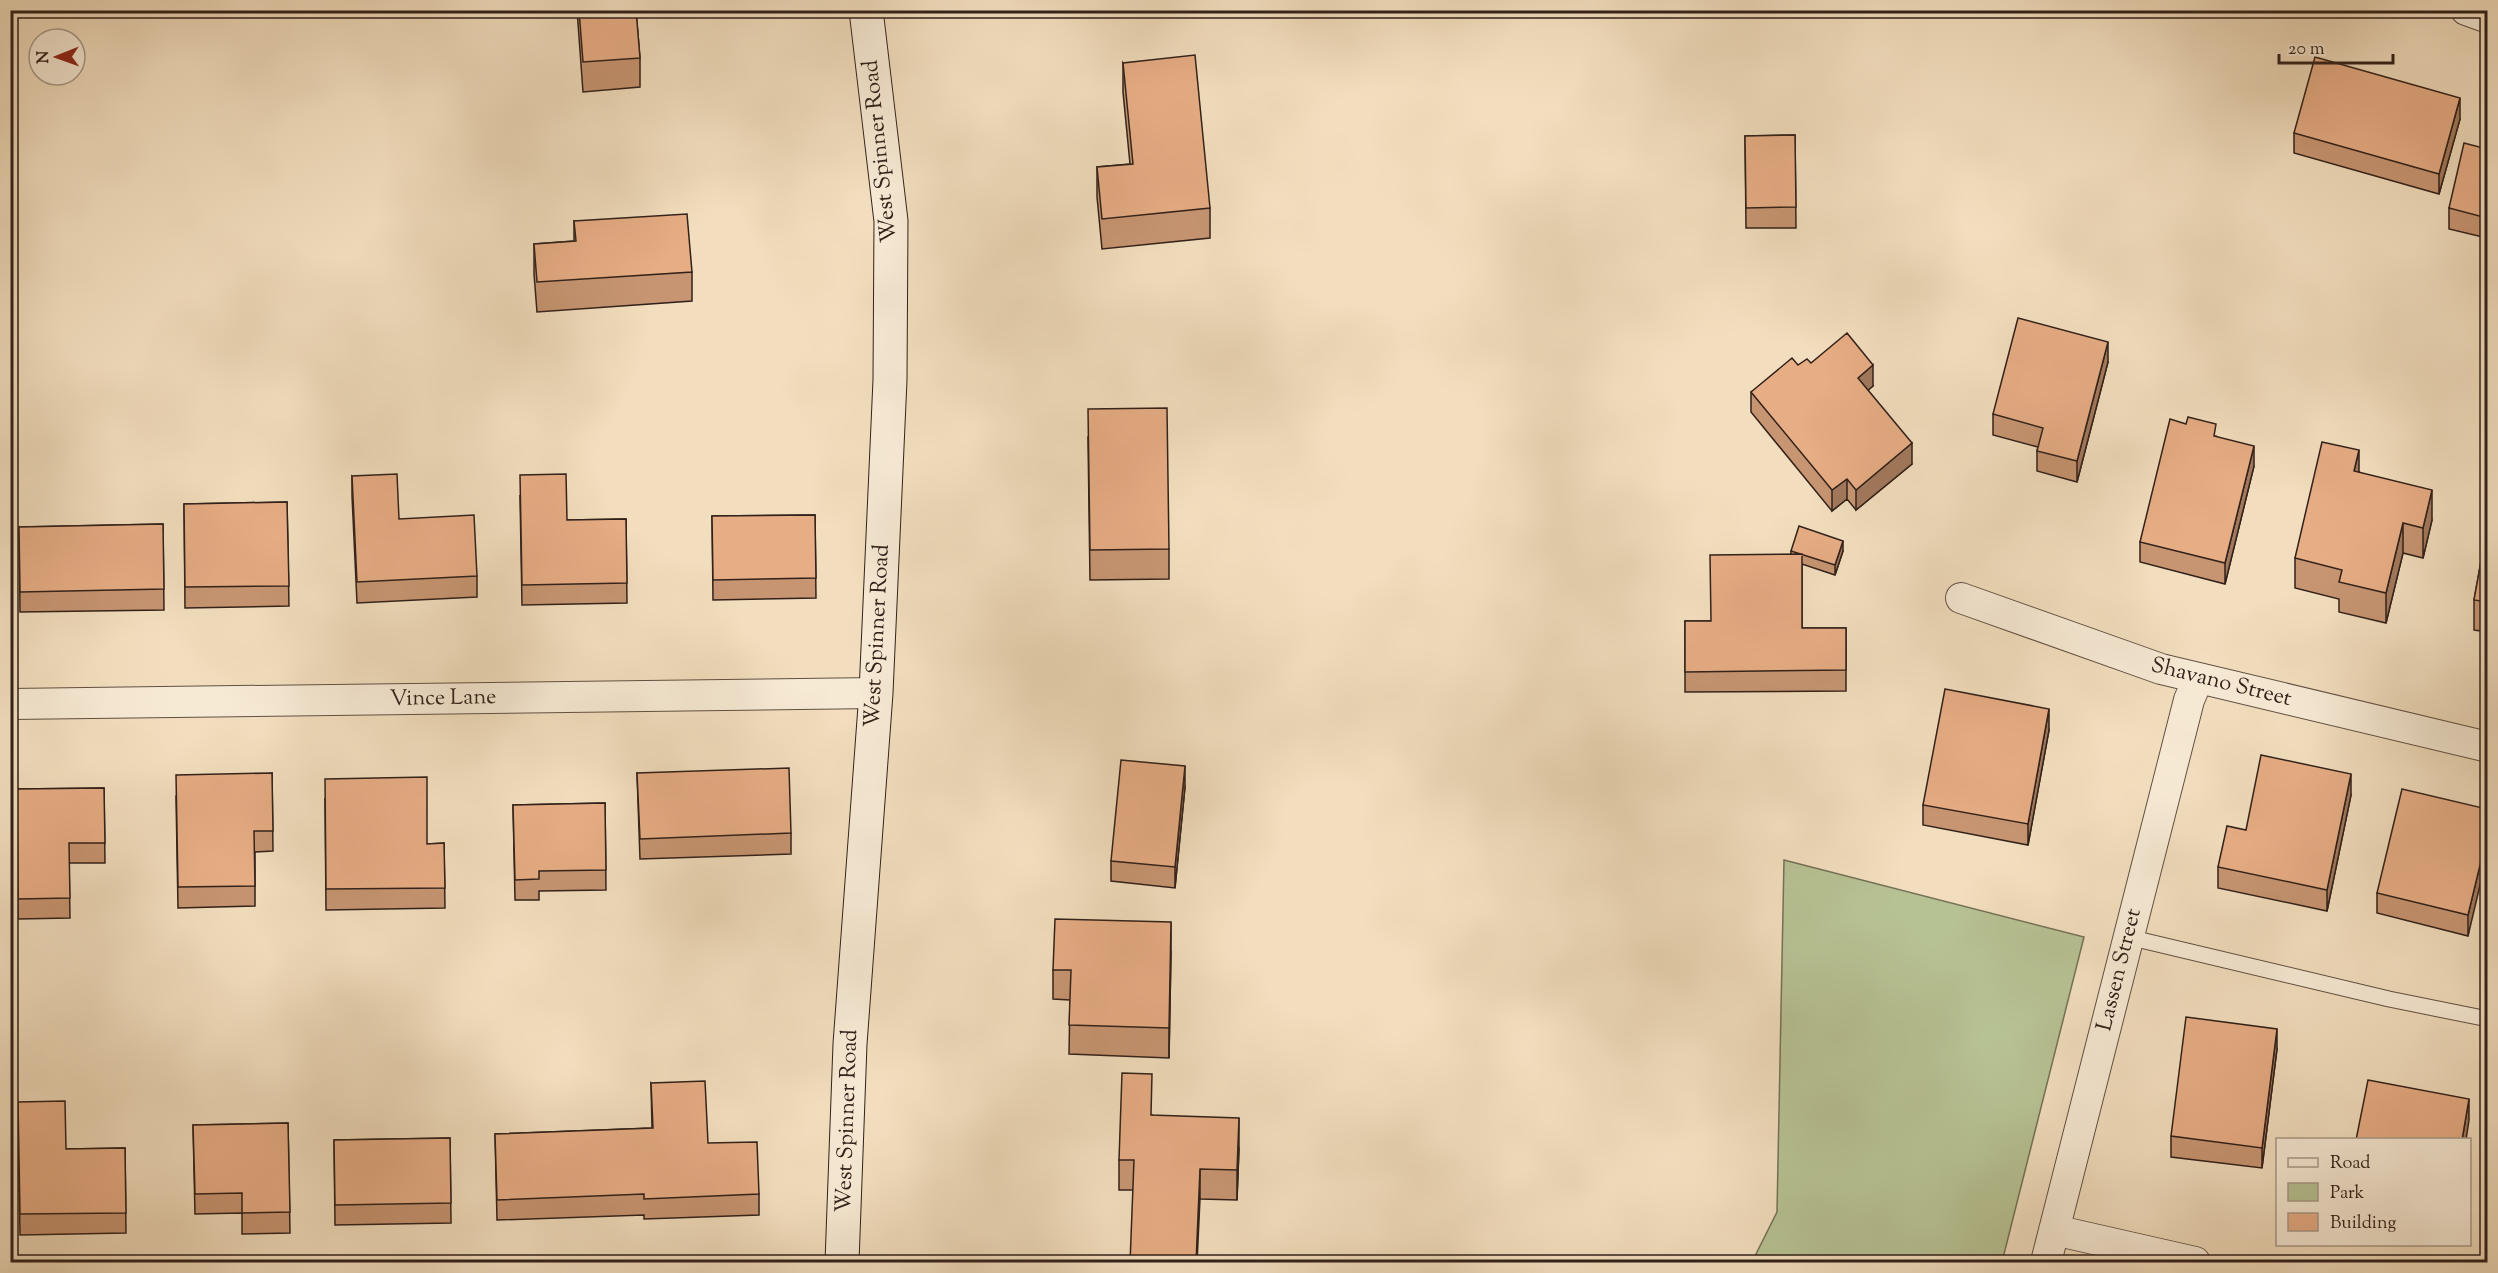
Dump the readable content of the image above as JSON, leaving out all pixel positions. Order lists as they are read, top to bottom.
{
  "streets": {
    "street": [
      "West Spinner Road",
      "Shavano Street",
      "Vince Lane",
      "Lassen Street"
    ]
  },
  "crossings": [
    ["West Spinner Road", "Vince Lane"],
    ["Shavano Street", "Lassen Street"]
  ],
  "legend": ["Road", "Park", "Building"],
  "scale_bar": "20 m",
  "north": "left"
}
